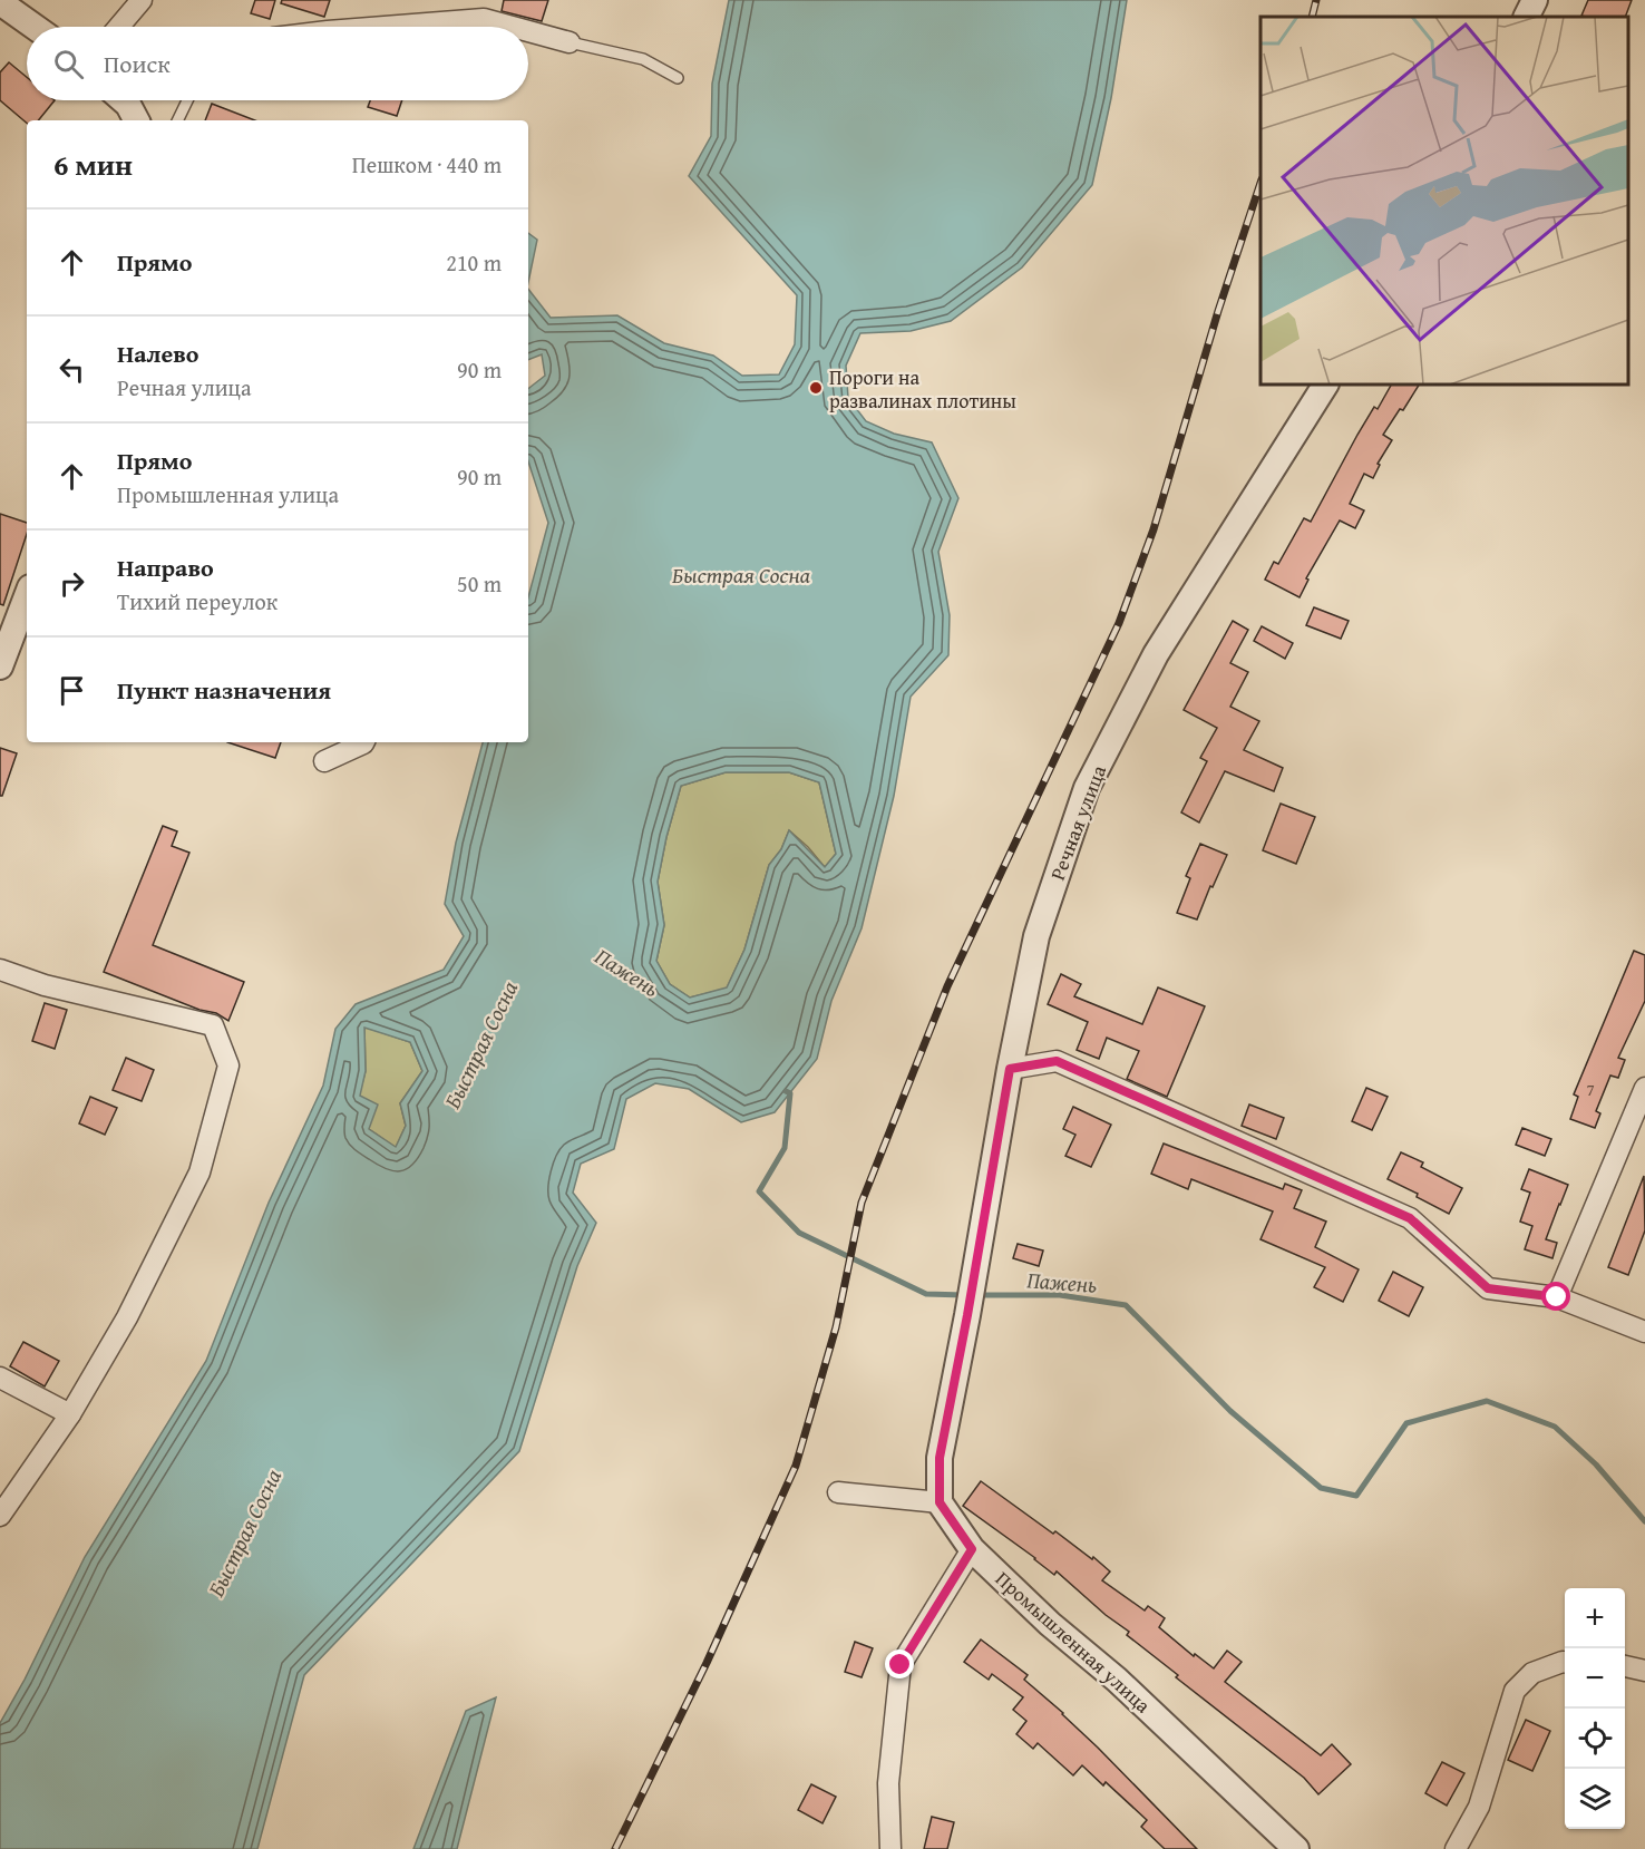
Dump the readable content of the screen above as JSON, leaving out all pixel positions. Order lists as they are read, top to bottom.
{
  "streets": {
    "street": ["Речная улица", "Промышленная улица"]
  },
  "crossings": [
    ["Речная улица", "Промышленная улица"]
  ],
  "water": ["Быстрая Сосна", "Пажень"],
  "places": ["Пороги на развалинах плотины"],
  "house_numbers": ["7"],
  "page": {
    "search": "Поиск",
    "heading": ["6 мин", "Пешком · 440 m"],
    "list": [
      ["Прямо", "210 m"],
      ["Налево", "Речная улица", "90 m"],
      ["Прямо", "Промышленная улица", "90 m"],
      ["Направо", "Тихий переулок", "50 m"],
      "Пункт назначения"
    ],
    "map_buttons": ["+", "−"]
  }
}
